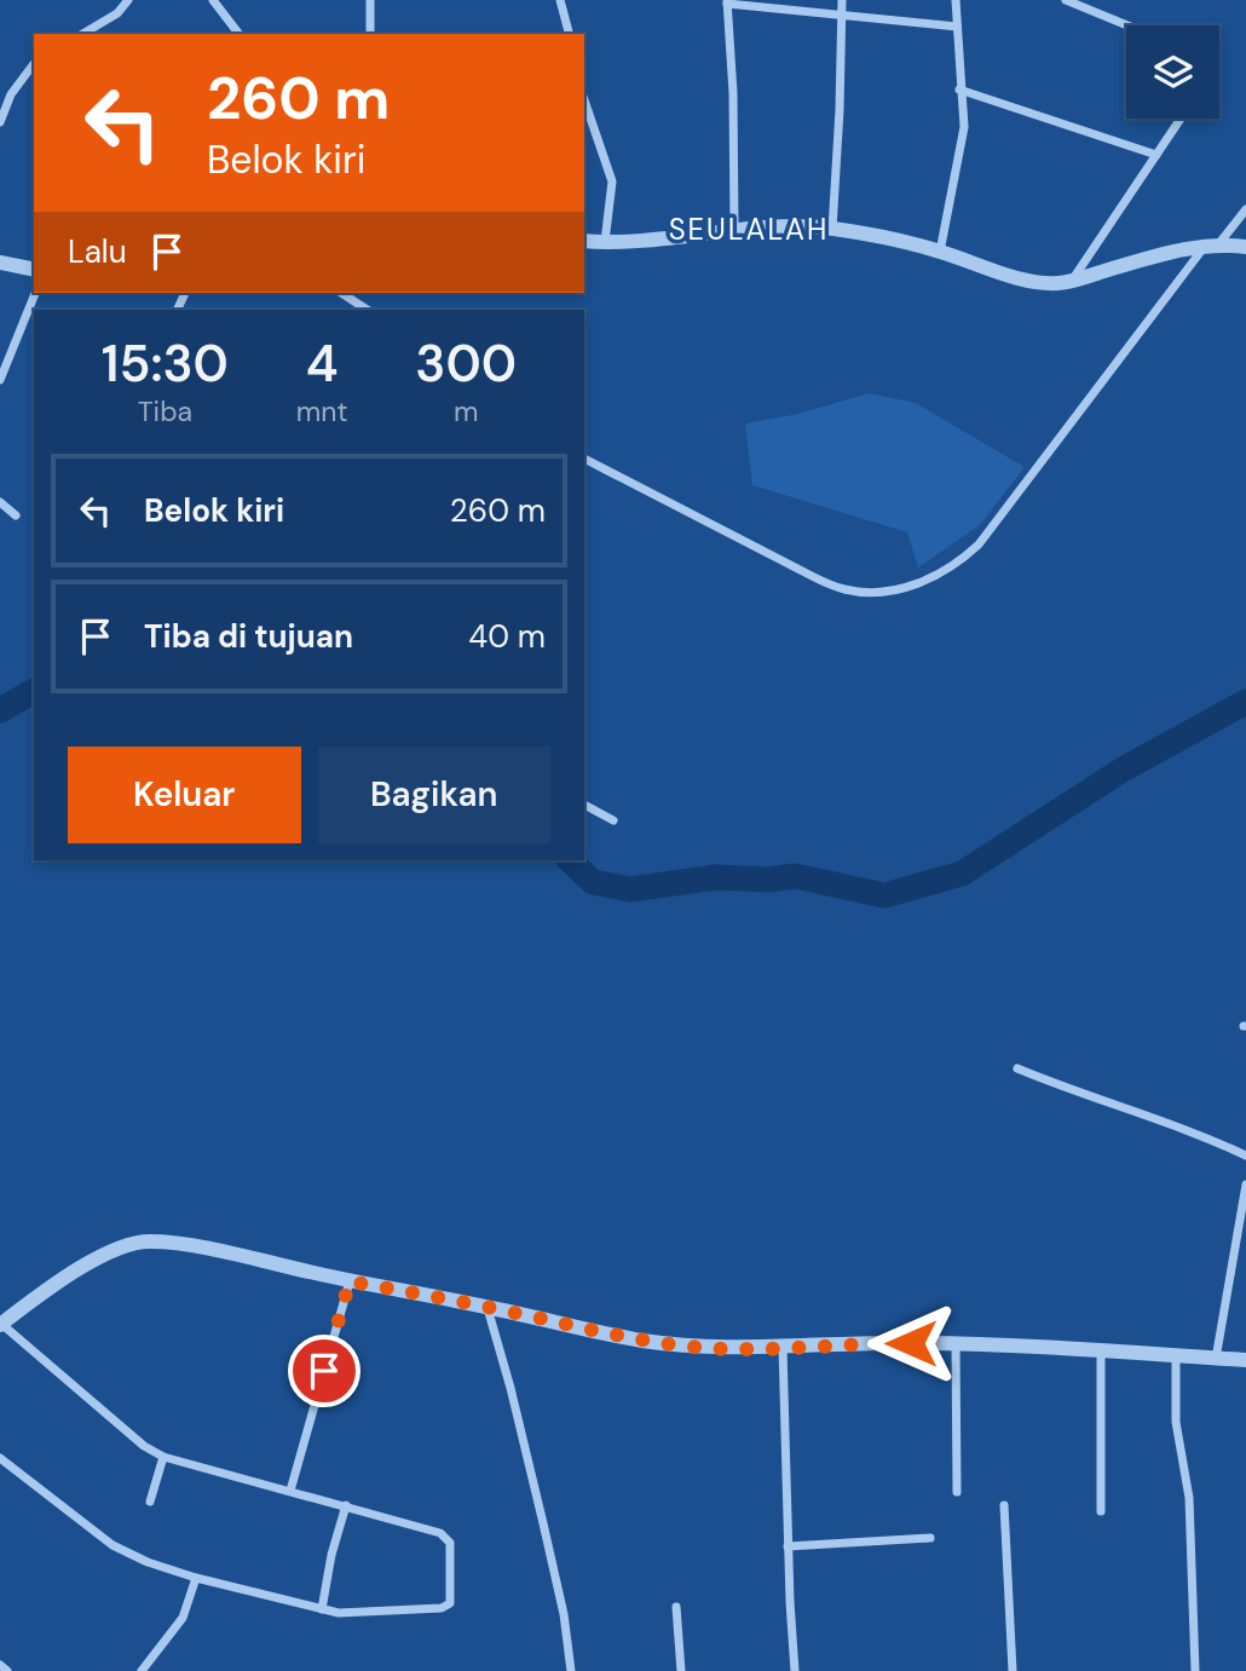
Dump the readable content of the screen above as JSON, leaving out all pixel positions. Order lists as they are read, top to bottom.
{
  "districts": ["SEULALAH"],
  "page": {
    "turn": ["260 m", "Belok kiri"],
    "then": "Lalu",
    "eta": [
      "15:30",
      "Tiba",
      "4",
      "mnt",
      "300",
      "m"
    ],
    "list": [
      {
        "name": "Belok kiri",
        "value": "260 m"
      },
      {
        "name": "Tiba di tujuan",
        "value": "40 m"
      }
    ],
    "buttons": ["Keluar", "Bagikan"]
  }
}
